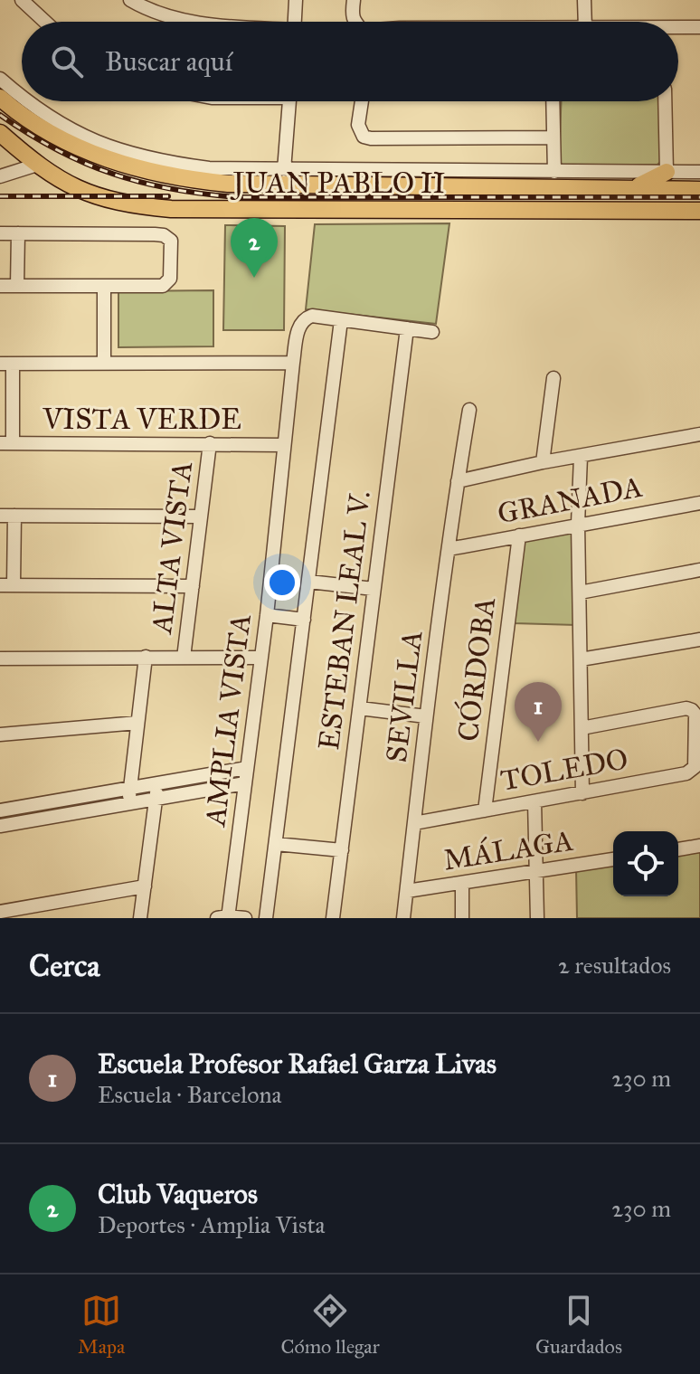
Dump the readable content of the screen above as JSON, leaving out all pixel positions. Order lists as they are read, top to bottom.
{
  "streets": {
    "main road": ["JUAN PABLO II"],
    "street": [
      "VISTA VERDE",
      "GRANADA",
      "ALTA VISTA",
      "ESTEBAN LEAL V.",
      "CÓRDOBA",
      "SEVILLA",
      "AMPLIA VISTA",
      "TOLEDO",
      "MÁLAGA"
    ]
  },
  "crossings": [
    ["VISTA VERDE", "ALTA VISTA"],
    ["VISTA VERDE", "AMPLIA VISTA"],
    ["GRANADA", "CÓRDOBA"],
    ["GRANADA", "SEVILLA"],
    ["CÓRDOBA", "TOLEDO"],
    ["SEVILLA", "TOLEDO"],
    ["SEVILLA", "MÁLAGA"]
  ],
  "page": {
    "search": "Buscar aquí",
    "pins": ["2", "1"],
    "heading": ["Cerca", "2 resultados"],
    "list": [
      {
        "mark": "1",
        "name": "Escuela Profesor Rafael Garza Livas",
        "note": "Escuela · Barcelona",
        "value": "230 m"
      },
      {
        "mark": "2",
        "name": "Club Vaqueros",
        "note": "Deportes · Amplia Vista",
        "value": "230 m"
      }
    ],
    "nav": ["Mapa", "Cómo llegar", "Guardados"]
  }
}
